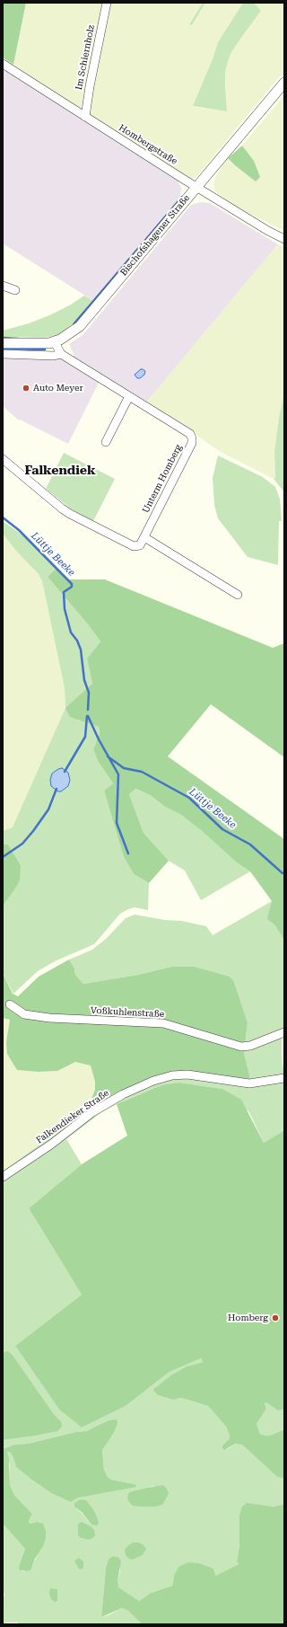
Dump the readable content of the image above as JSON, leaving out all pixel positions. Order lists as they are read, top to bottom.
{
  "streets": {
    "street": [
      "Im Schiernholz",
      "Hombergstraße",
      "Bischofshagener Straße",
      "Unterm Homberg",
      "Voßkuhlenstraße",
      "Falkendieker Straße"
    ]
  },
  "crossings": [
    ["Im Schiernholz", "Hombergstraße"],
    ["Hombergstraße", "Bischofshagener Straße"],
    ["Bischofshagener Straße", "Unterm Homberg"]
  ],
  "districts": ["Falkendiek"],
  "water": ["Lüttje Beeke"],
  "places": ["Auto Meyer", "Homberg"]
}
